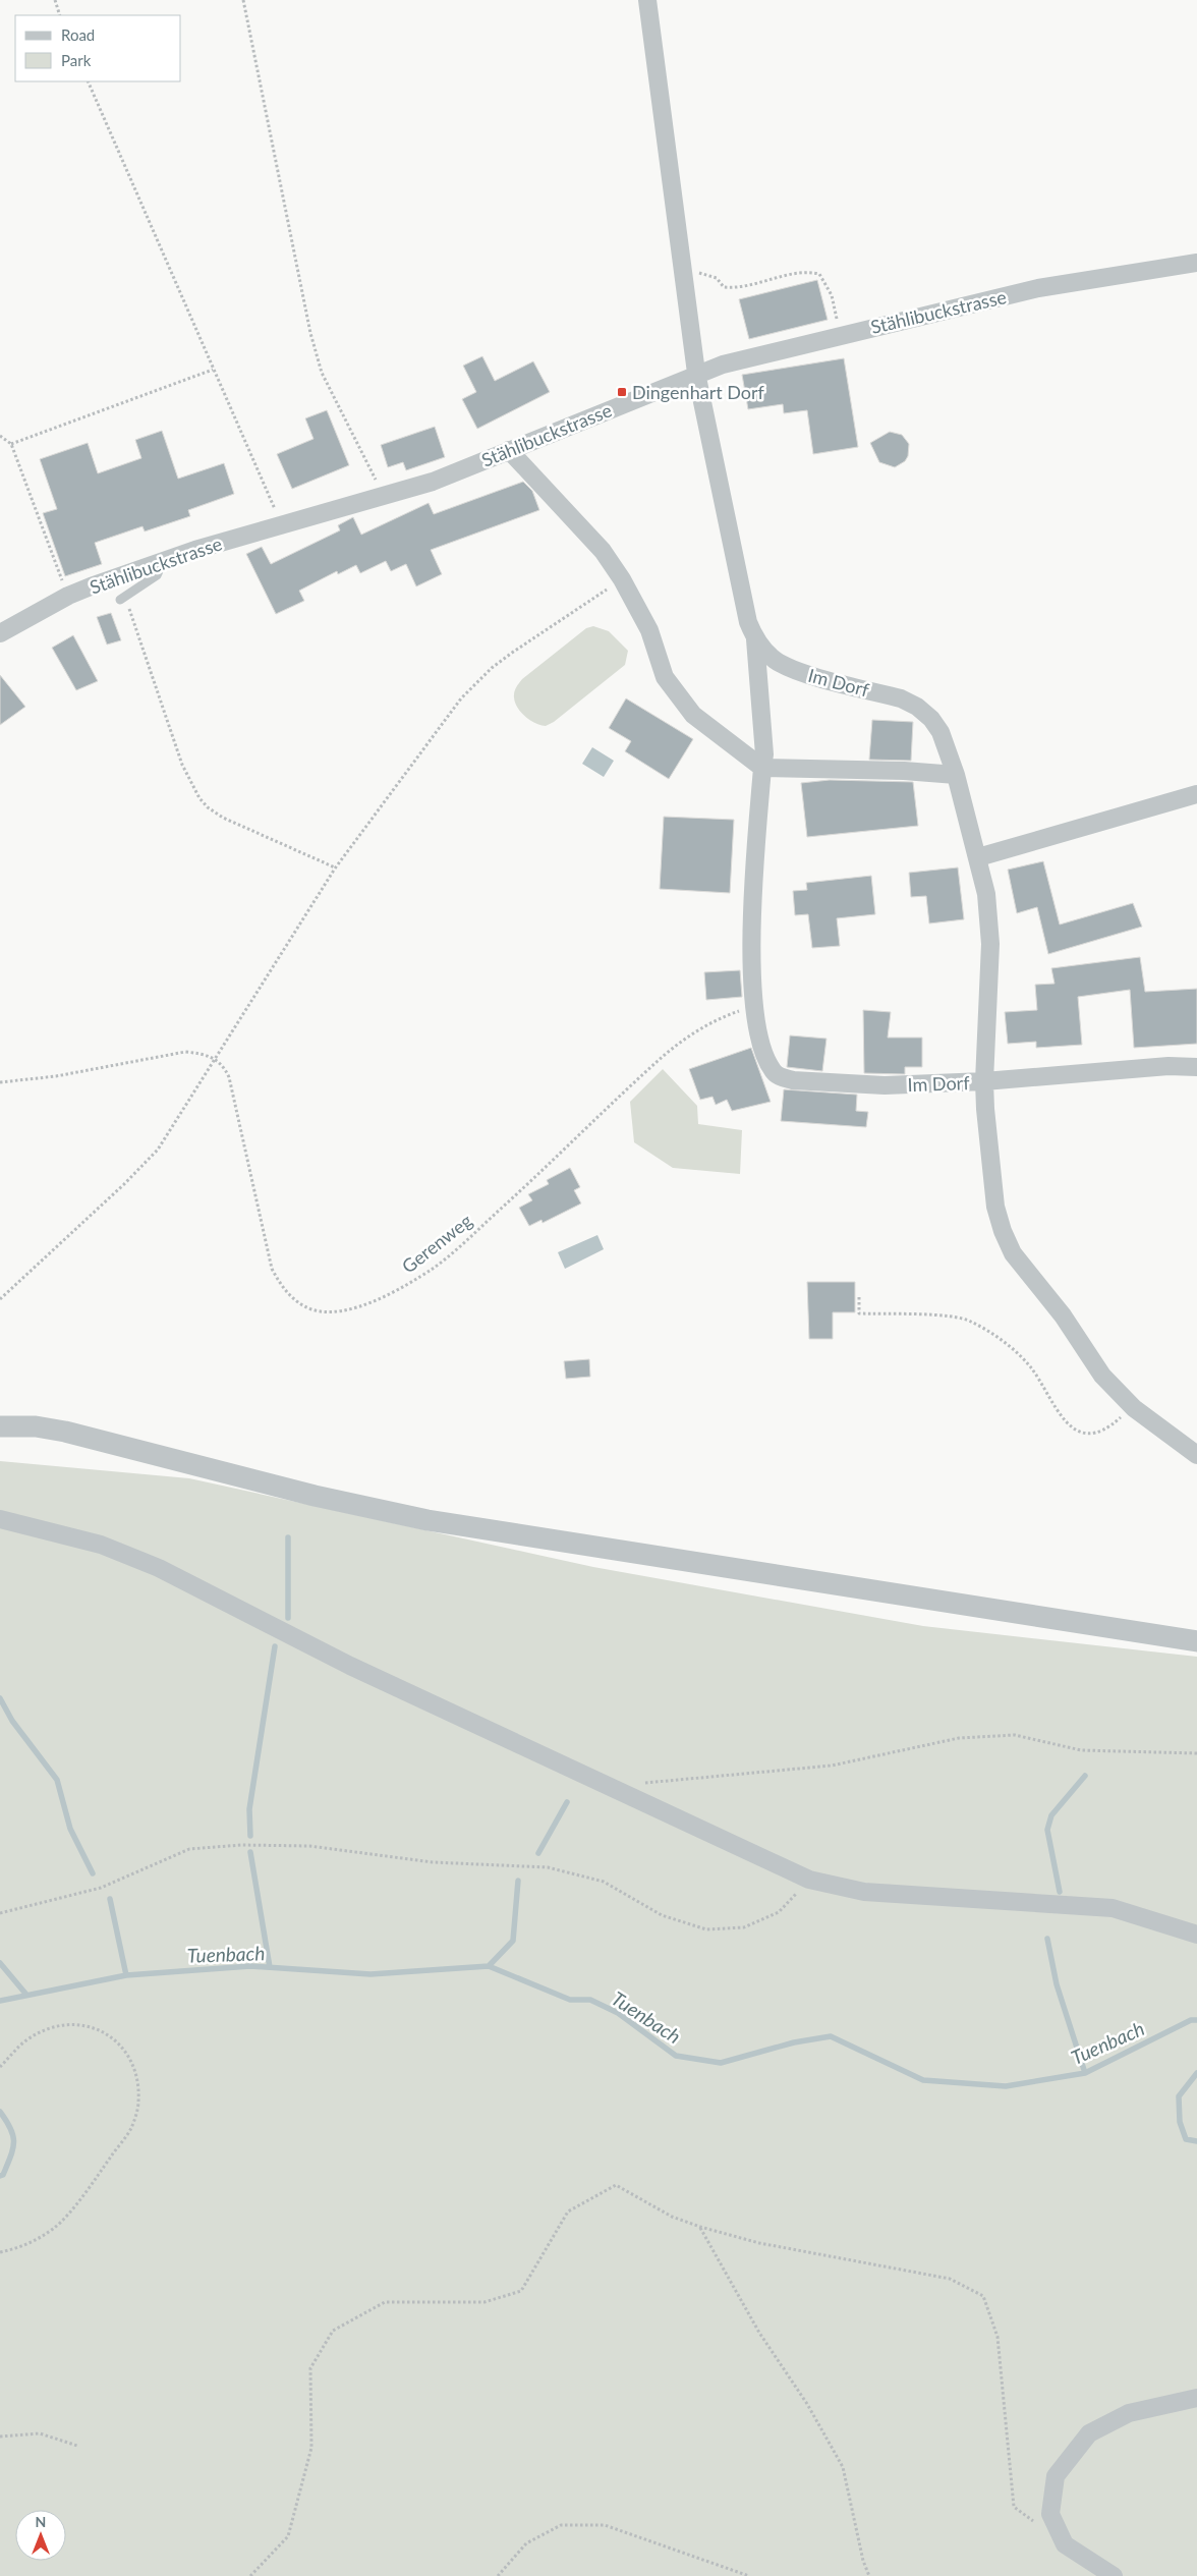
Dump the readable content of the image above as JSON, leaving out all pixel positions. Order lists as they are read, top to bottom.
{
  "streets": {
    "street": ["Stählibuckstrasse", "Im Dorf"],
    "path": ["Gerenweg"]
  },
  "crossings": [
    ["Stählibuckstrasse", "Im Dorf"],
    ["Im Dorf", "Gerenweg"]
  ],
  "water": ["Tuenbach"],
  "places": {
    "transit": ["Dingenhart Dorf"]
  },
  "legend": ["Road", "Park"],
  "north": "top"
}
